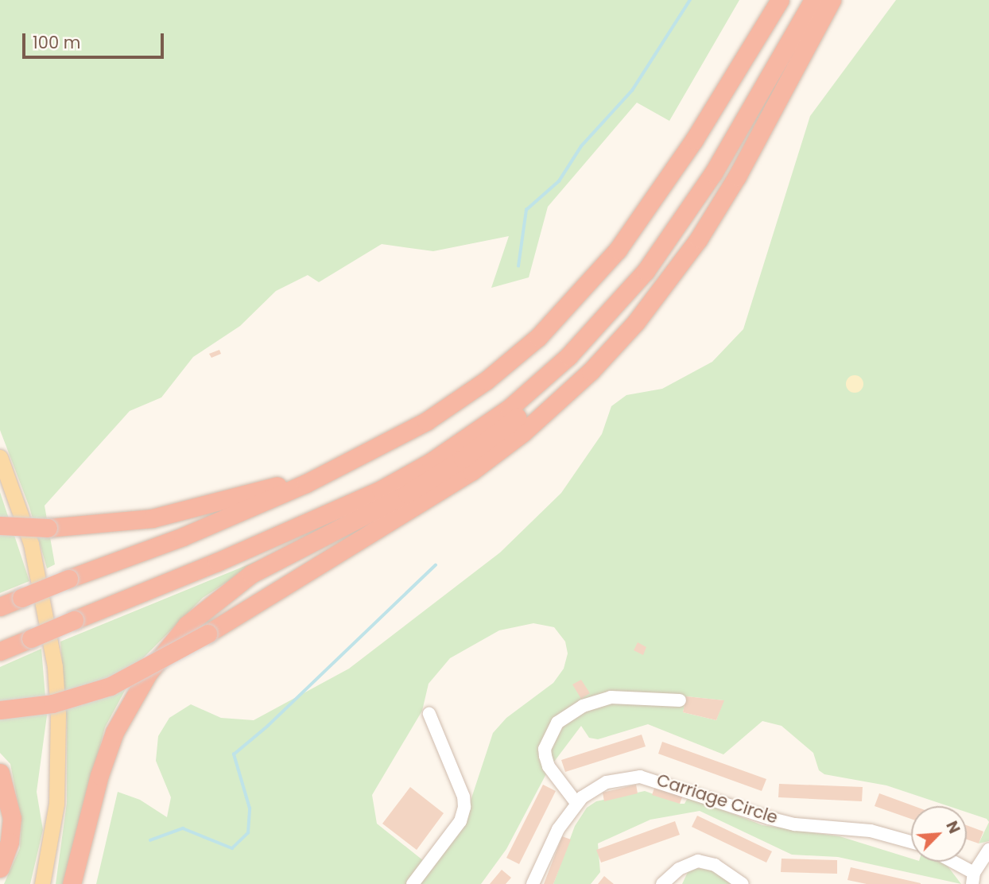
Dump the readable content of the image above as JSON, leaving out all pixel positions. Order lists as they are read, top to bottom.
{
  "streets": {
    "street": ["Carriage Circle"]
  },
  "scale_bar": "100 m",
  "north": "top right"
}
